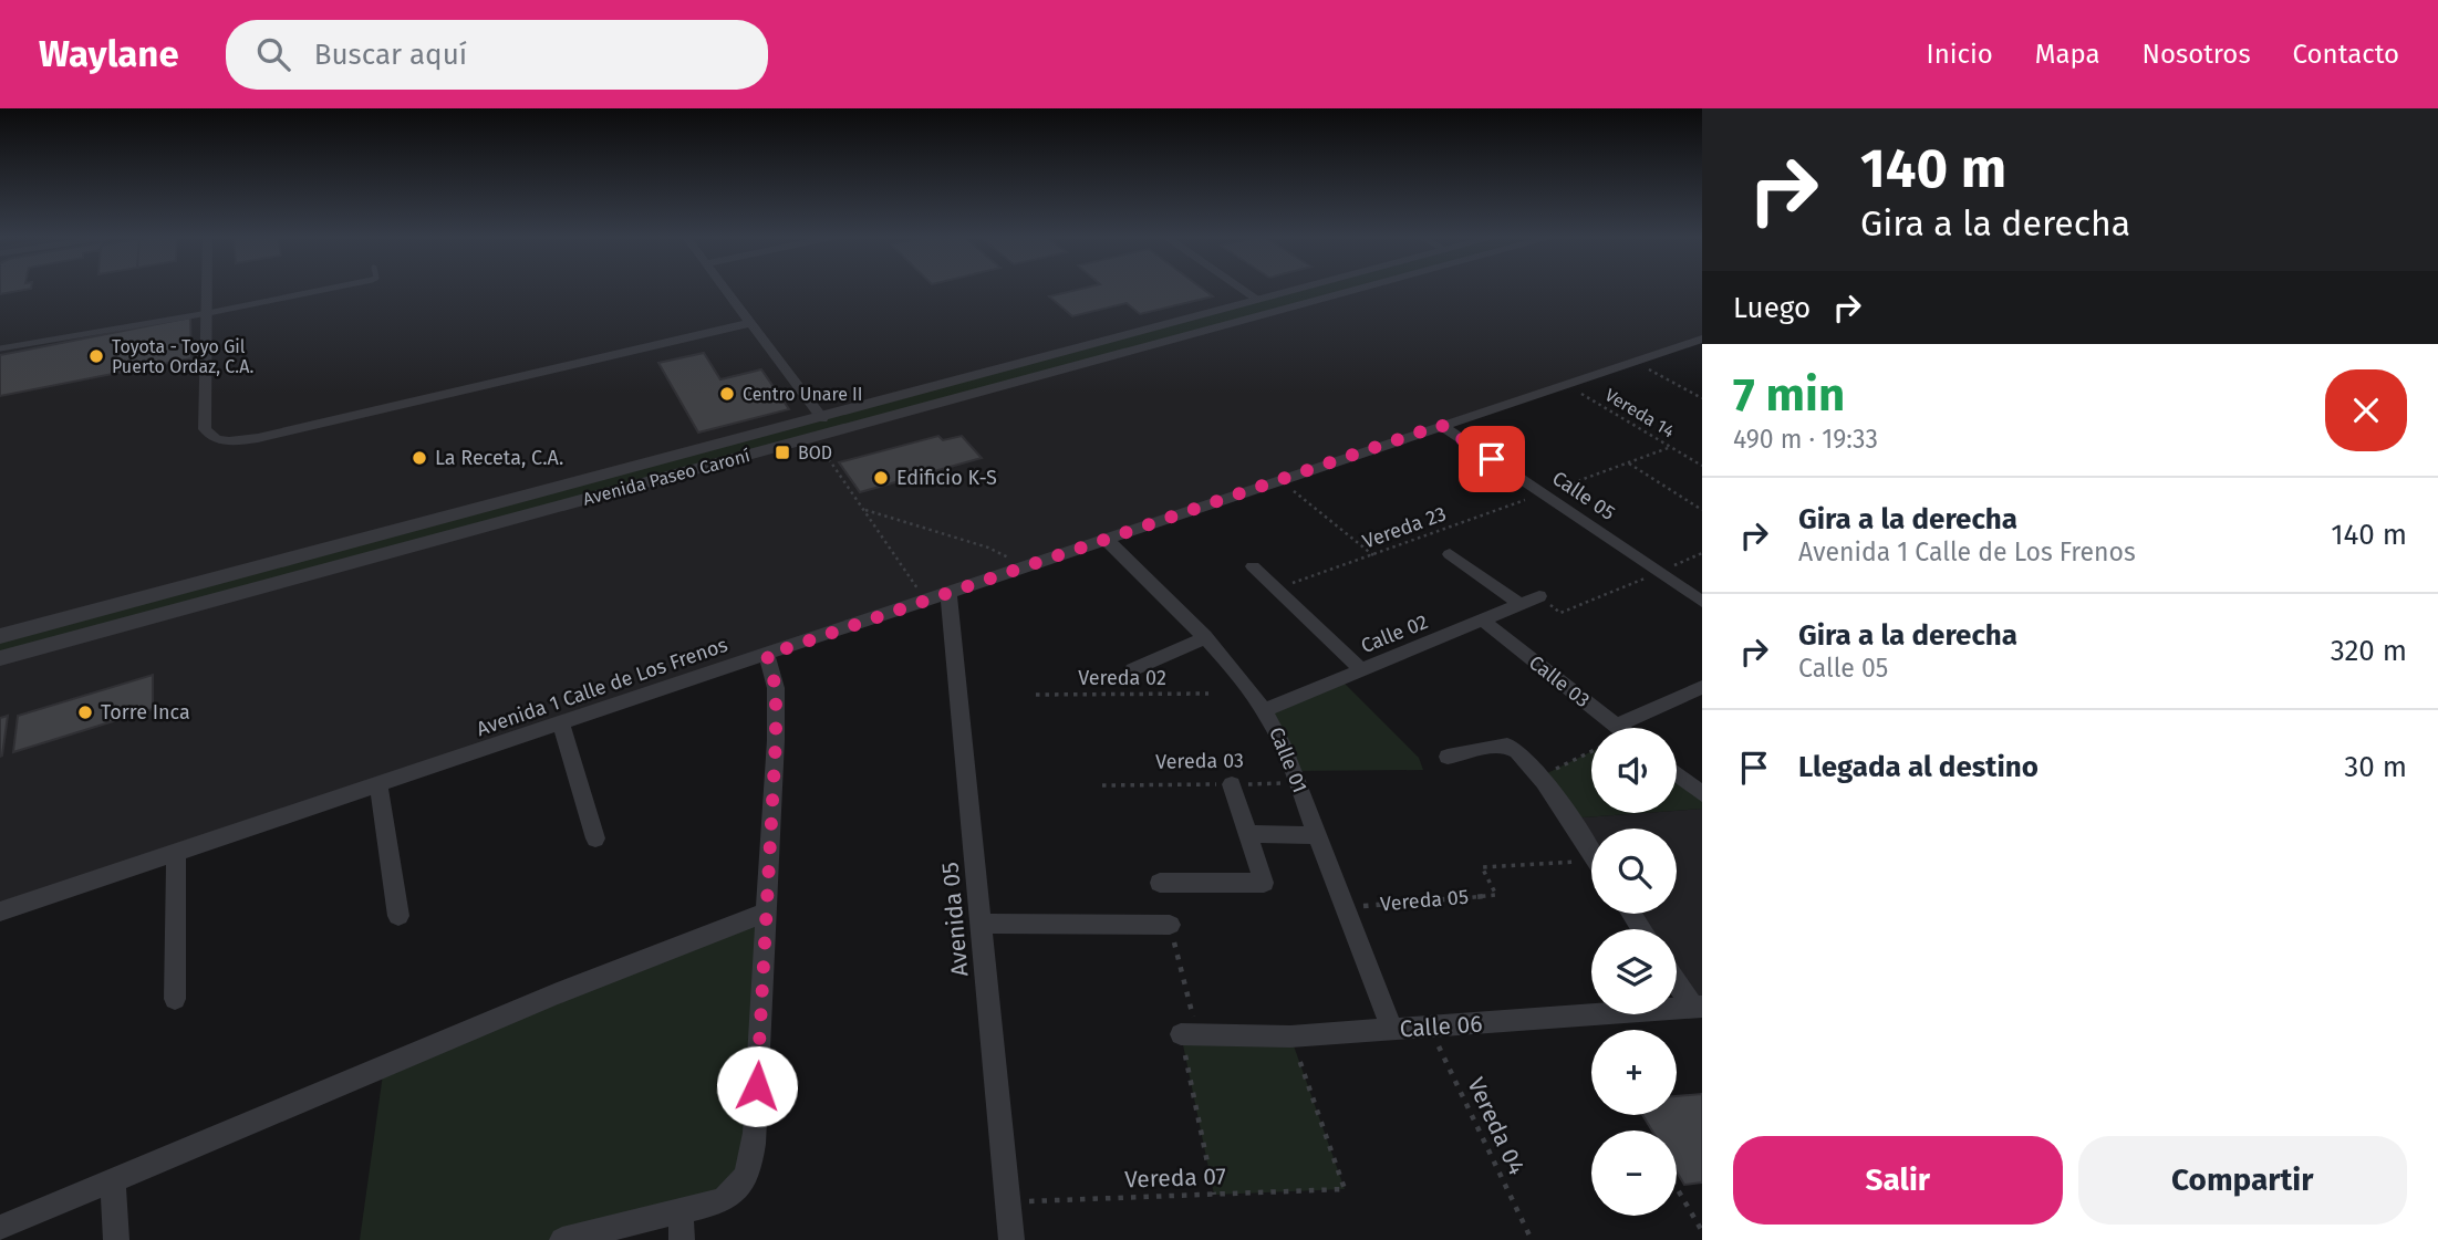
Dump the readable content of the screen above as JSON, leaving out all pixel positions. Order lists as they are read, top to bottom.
{
  "streets": {
    "street": [
      "Avenida Paseo Caroní",
      "Calle 05",
      "Calle 02",
      "Calle 03",
      "Avenida 1 Calle de Los Frenos",
      "Calle 01",
      "Avenida 05",
      "Calle 06"
    ],
    "path": [
      "Vereda 14",
      "Vereda 23",
      "Vereda 02",
      "Vereda 03",
      "Vereda 05",
      "Vereda 04",
      "Vereda 07"
    ]
  },
  "crossings": [
    ["Vereda 14", "Vereda 23"],
    ["Vereda 14", "Avenida 1 Calle de Los Frenos"],
    ["Calle 05", "Vereda 23"],
    ["Calle 05", "Avenida 1 Calle de Los Frenos"],
    ["Calle 02", "Calle 03"],
    ["Calle 02", "Calle 01"],
    ["Avenida 1 Calle de Los Frenos", "Calle 01"],
    ["Avenida 1 Calle de Los Frenos", "Avenida 05"],
    ["Calle 01", "Vereda 03"],
    ["Calle 01", "Vereda 05"],
    ["Calle 01", "Calle 06"],
    ["Avenida 05", "Vereda 07"],
    ["Calle 06", "Vereda 04"],
    ["Calle 06", "Vereda 07"]
  ],
  "places": {
    "other": [
      "Toyota - Toyo Gil Puerto Ordaz, C.A.",
      "Centro Unare II",
      "La Receta, C.A.",
      "Edificio K-S",
      "Torre Inca"
    ],
    "transit": ["BOD"]
  },
  "page": {
    "header": "Waylane",
    "search": "Buscar aquí",
    "nav": [
      "Inicio",
      "Mapa",
      "Nosotros",
      "Contacto"
    ],
    "turn": ["140 m", "Gira a la derecha"],
    "then": "Luego",
    "heading": ["7 min", "490 m · 19:33"],
    "list": [
      {
        "name": "Gira a la derecha",
        "note": "Avenida 1 Calle de Los Frenos",
        "value": "140 m"
      },
      {
        "name": "Gira a la derecha",
        "note": "Calle 05",
        "value": "320 m"
      },
      {
        "name": "Llegada al destino",
        "value": "30 m"
      }
    ],
    "map_buttons": ["+", "−"],
    "buttons": ["Salir", "Compartir"]
  }
}
